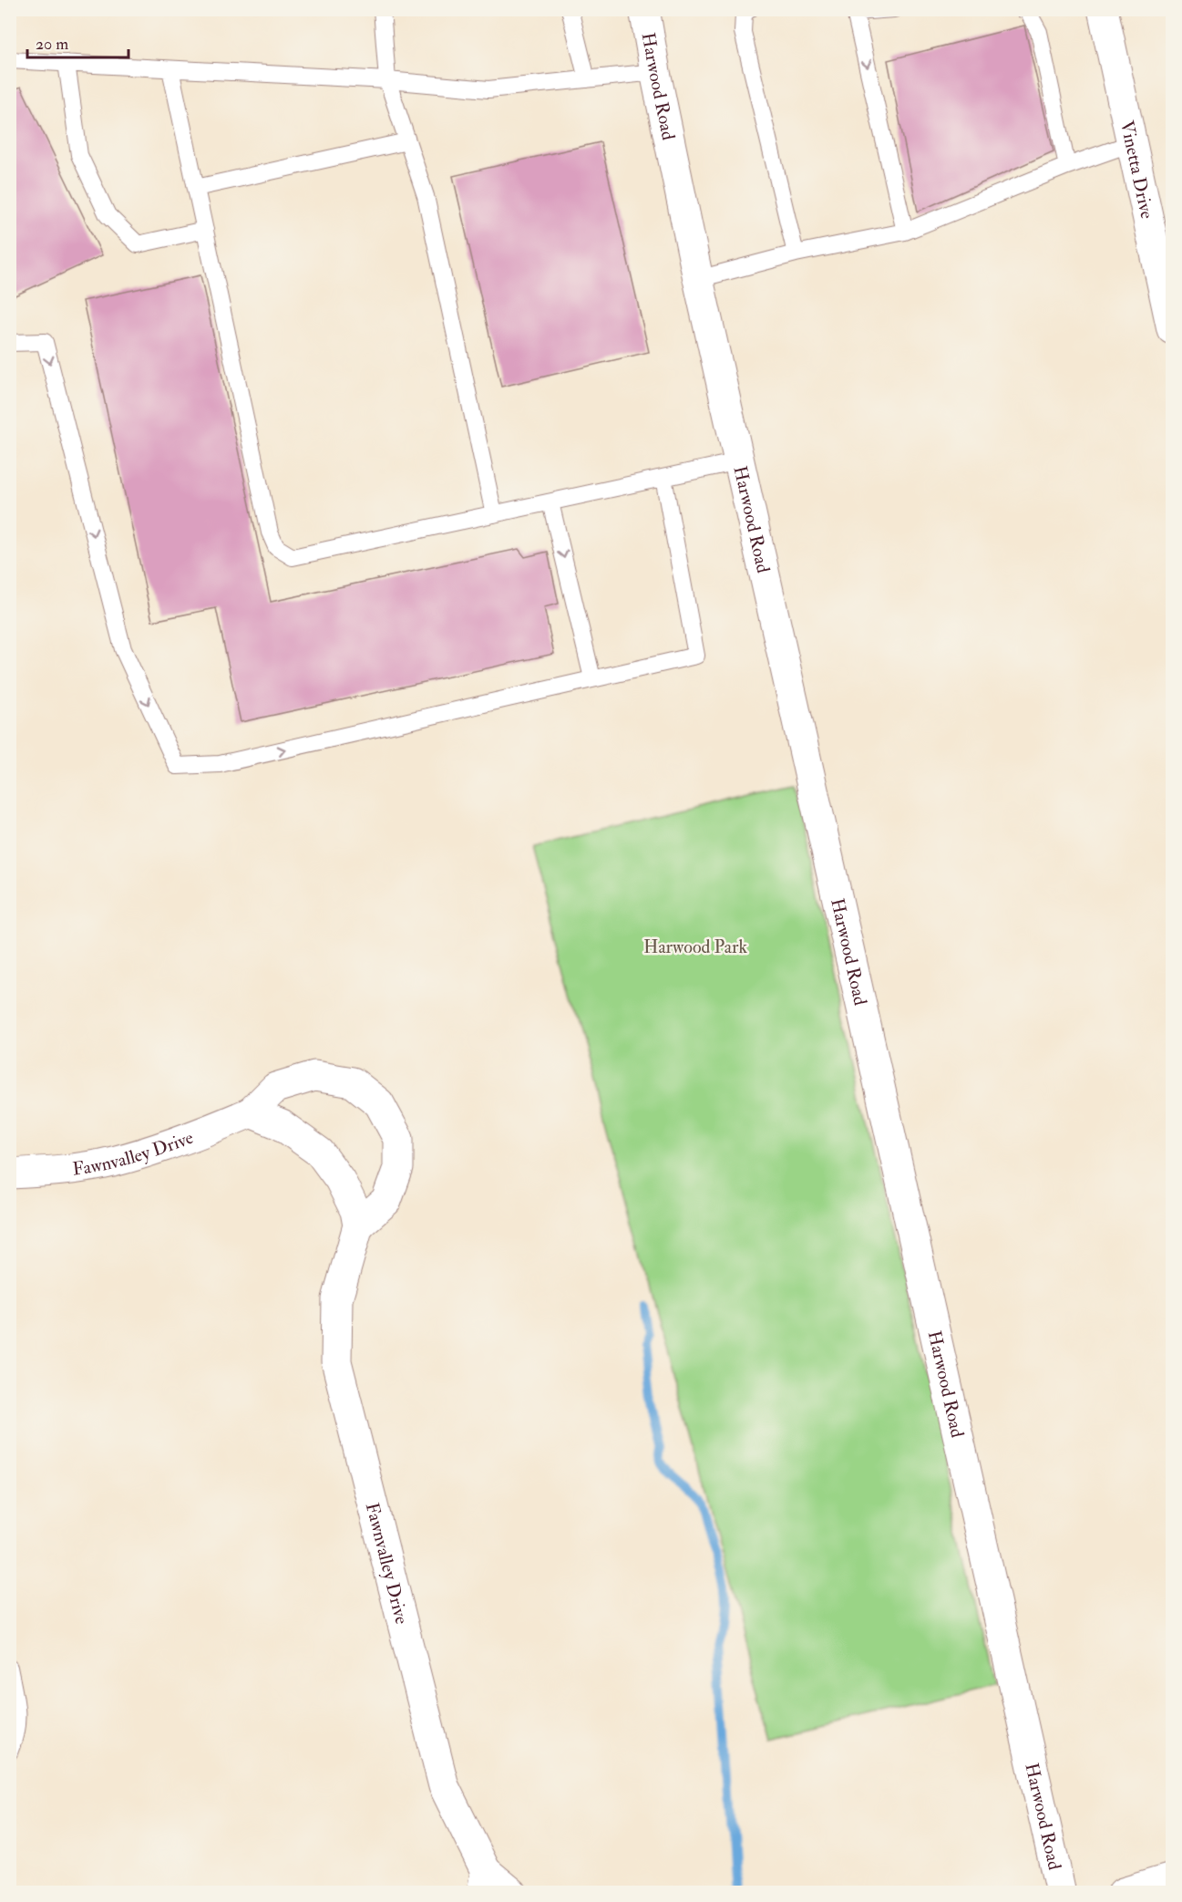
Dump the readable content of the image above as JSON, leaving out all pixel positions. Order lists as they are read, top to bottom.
{
  "streets": {
    "street": ["Harwood Road", "Vinetta Drive", "Fawnvalley Drive"]
  },
  "parks": ["Harwood Park"],
  "scale_bar": "20 m"
}
